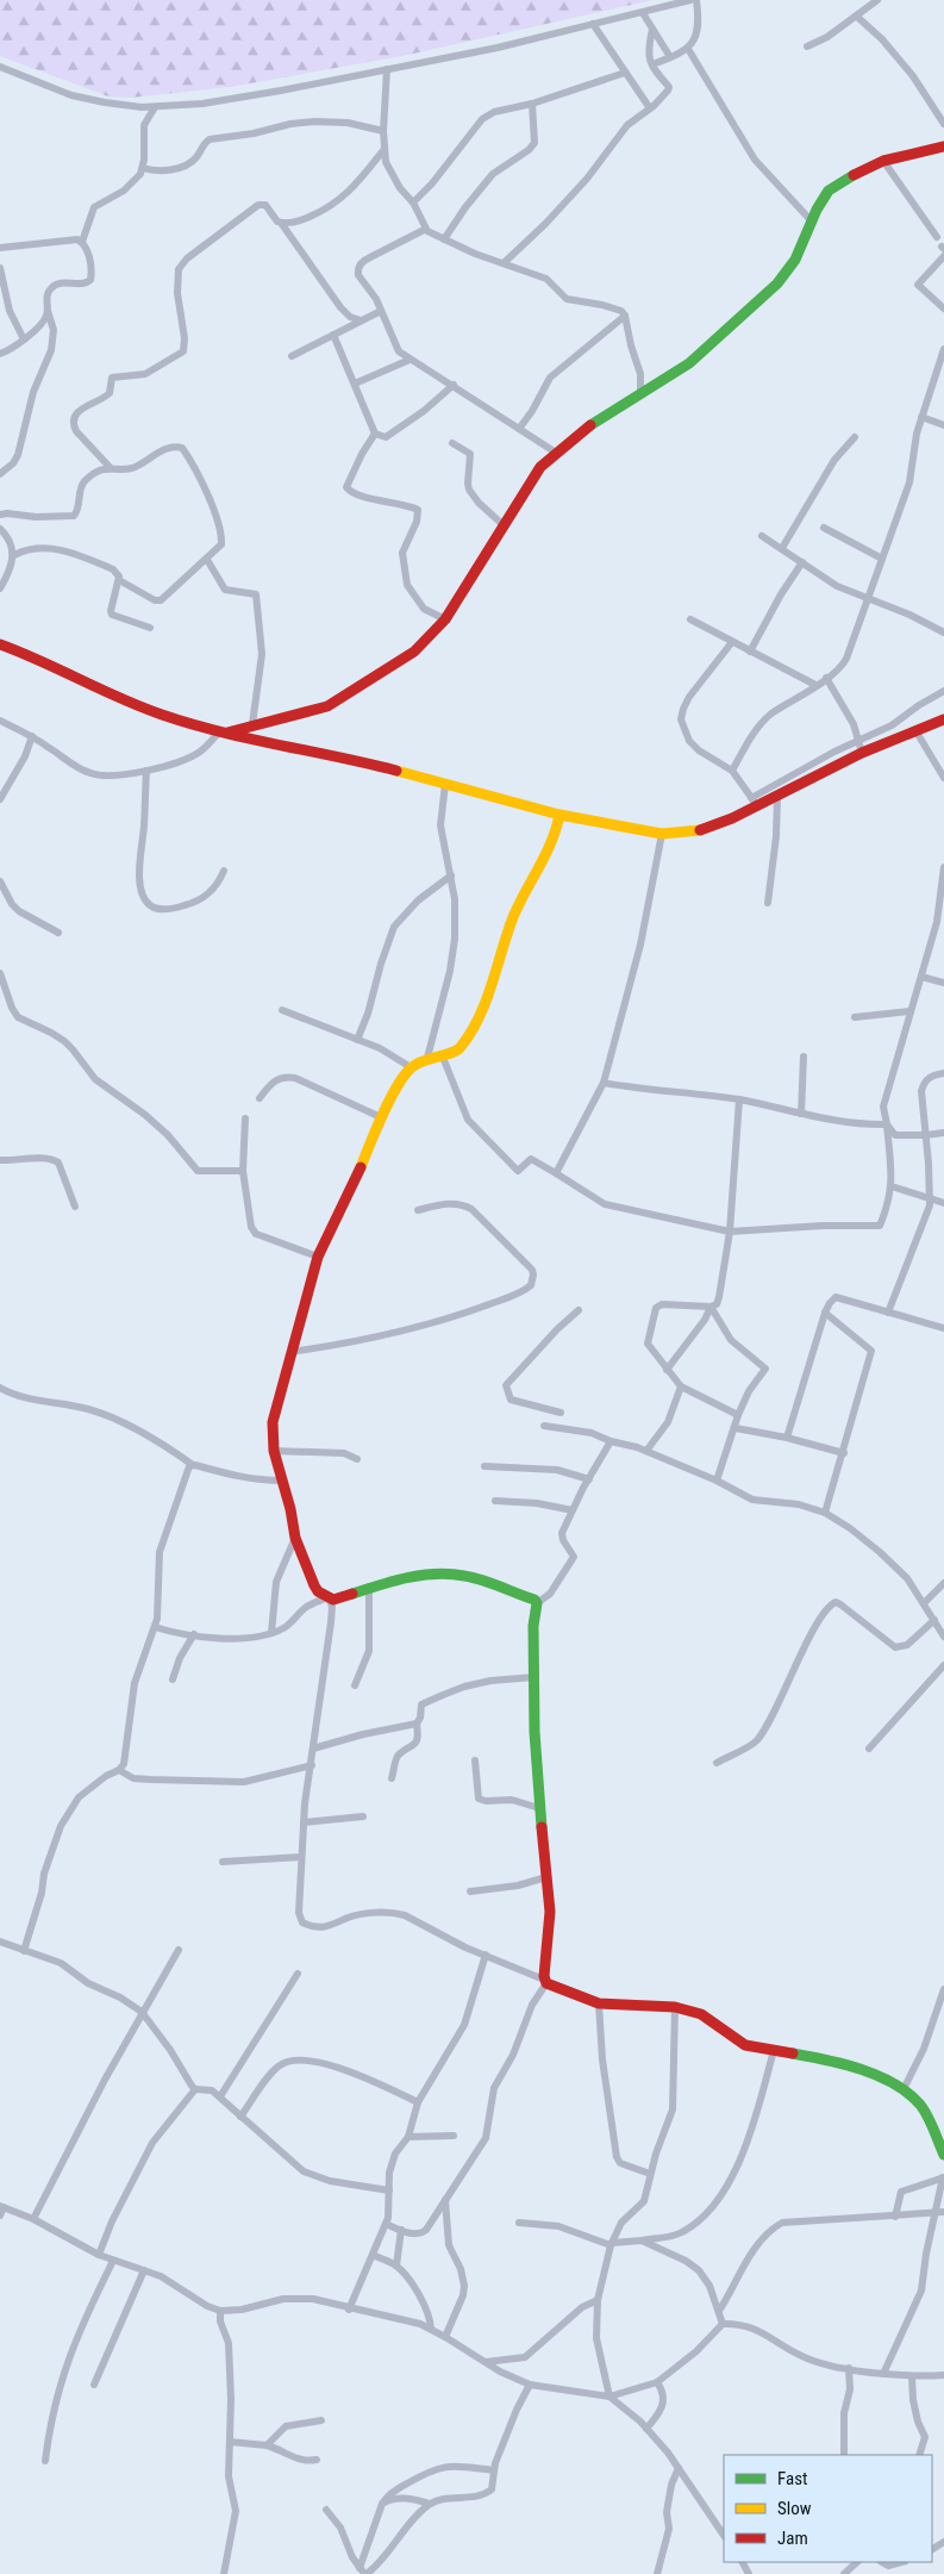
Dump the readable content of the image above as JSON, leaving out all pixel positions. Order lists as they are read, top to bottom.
{
  "legend": ["Fast", "Slow", "Jam"]
}
